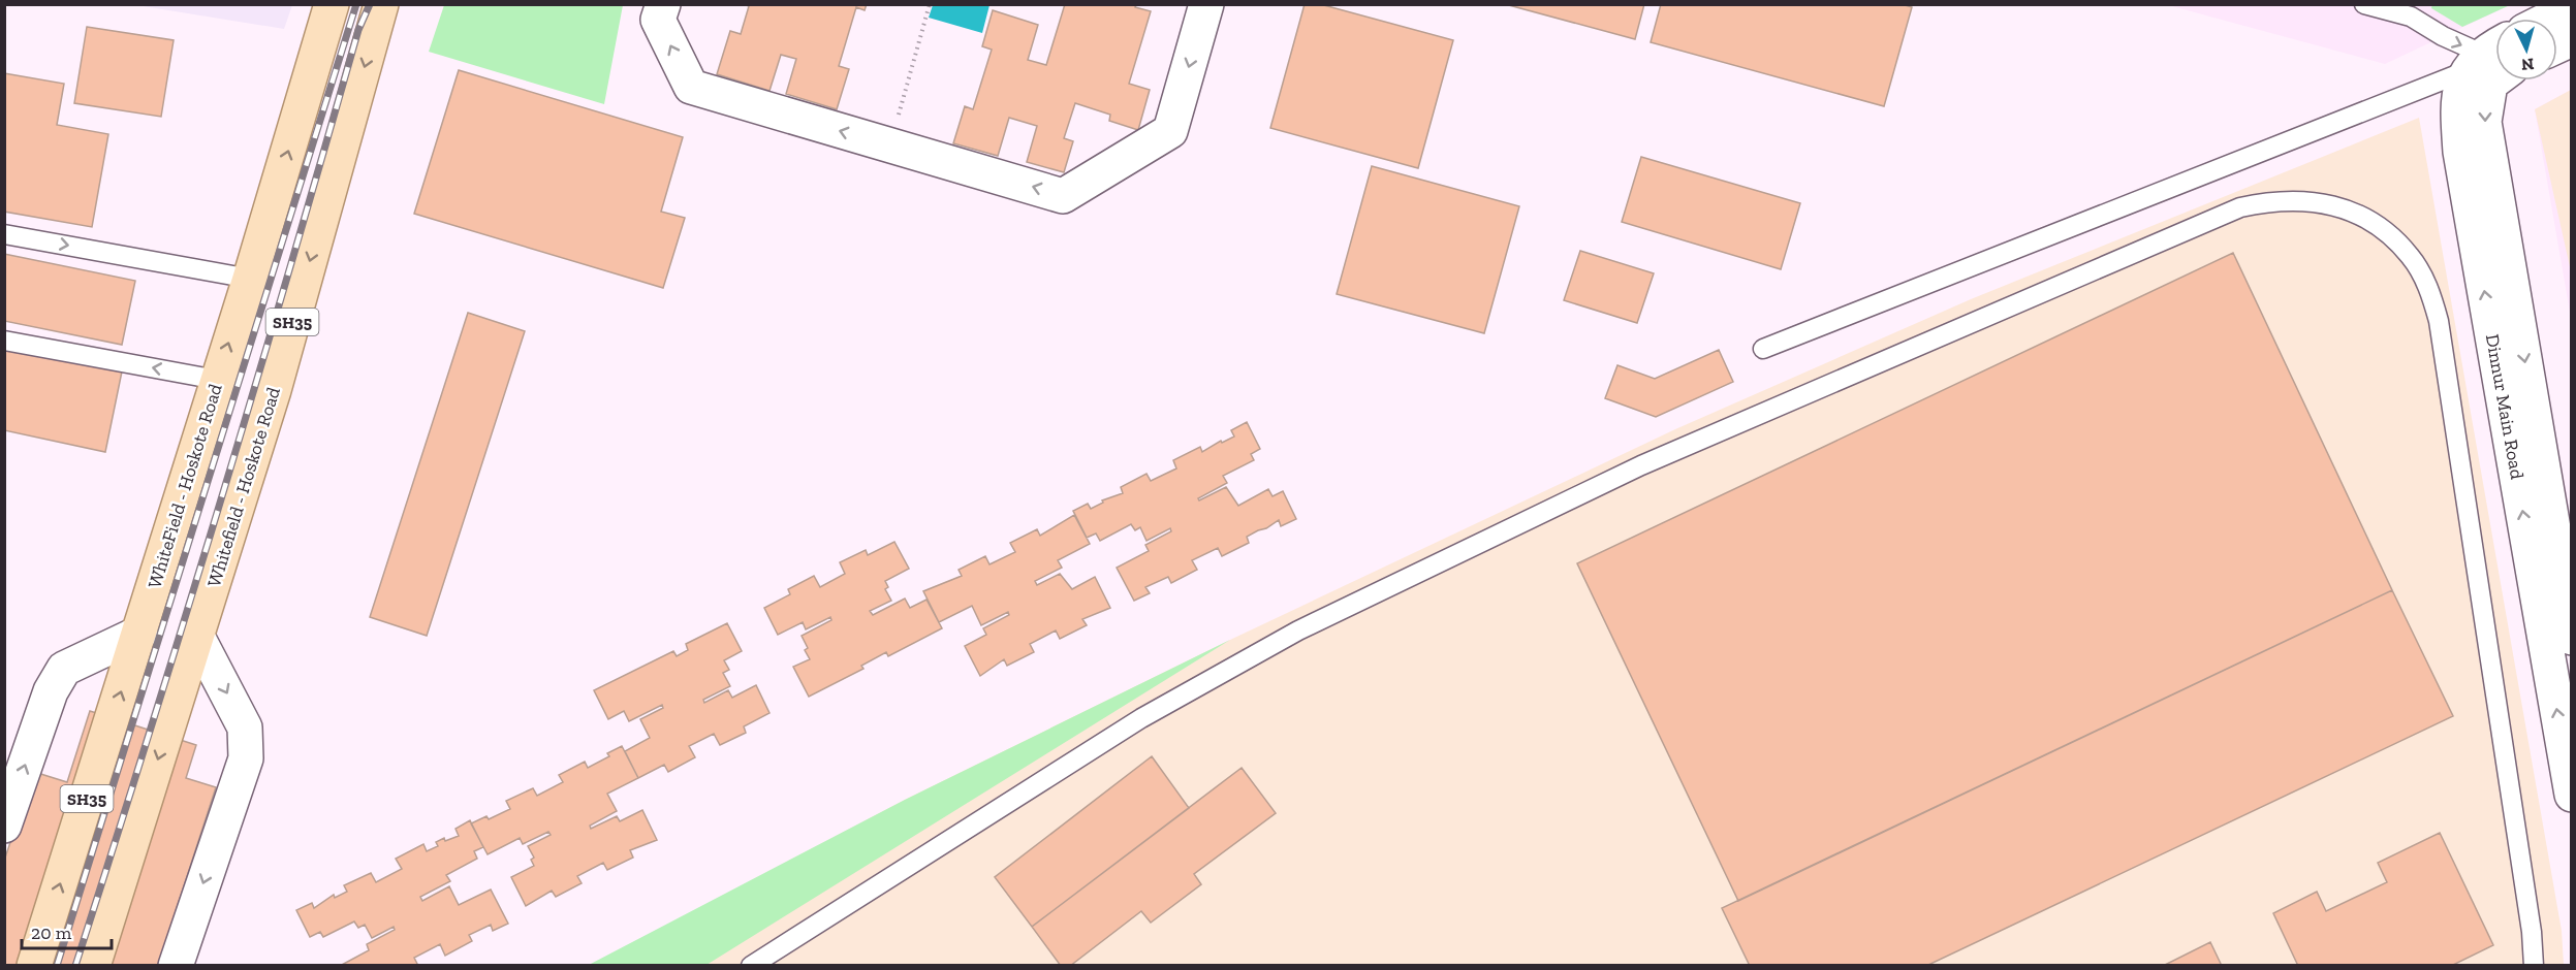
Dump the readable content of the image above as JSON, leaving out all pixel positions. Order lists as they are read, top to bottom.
{
  "streets": {
    "main road": ["SH35", "WhiteField - Hoskote Road", "Whitefield - Hoskote Road"],
    "street": ["Dinnur Main Road"]
  },
  "one_way": ["WhiteField - Hoskote Road", "Whitefield - Hoskote Road"],
  "scale_bar": "20 m",
  "north": "bottom"
}
